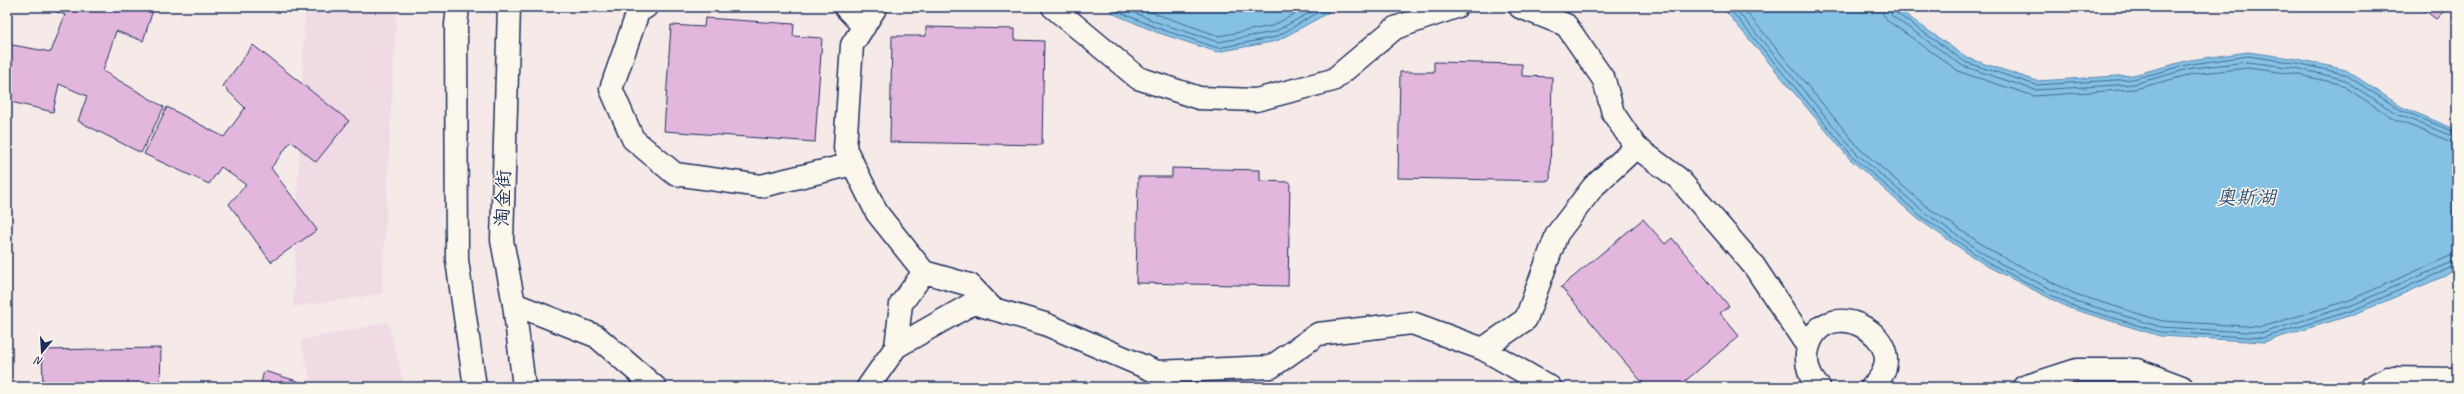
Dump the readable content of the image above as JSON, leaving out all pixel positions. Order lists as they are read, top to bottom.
{
  "streets": {
    "street": ["淘金街"]
  },
  "water": ["奥斯湖"],
  "north": "bottom"
}
